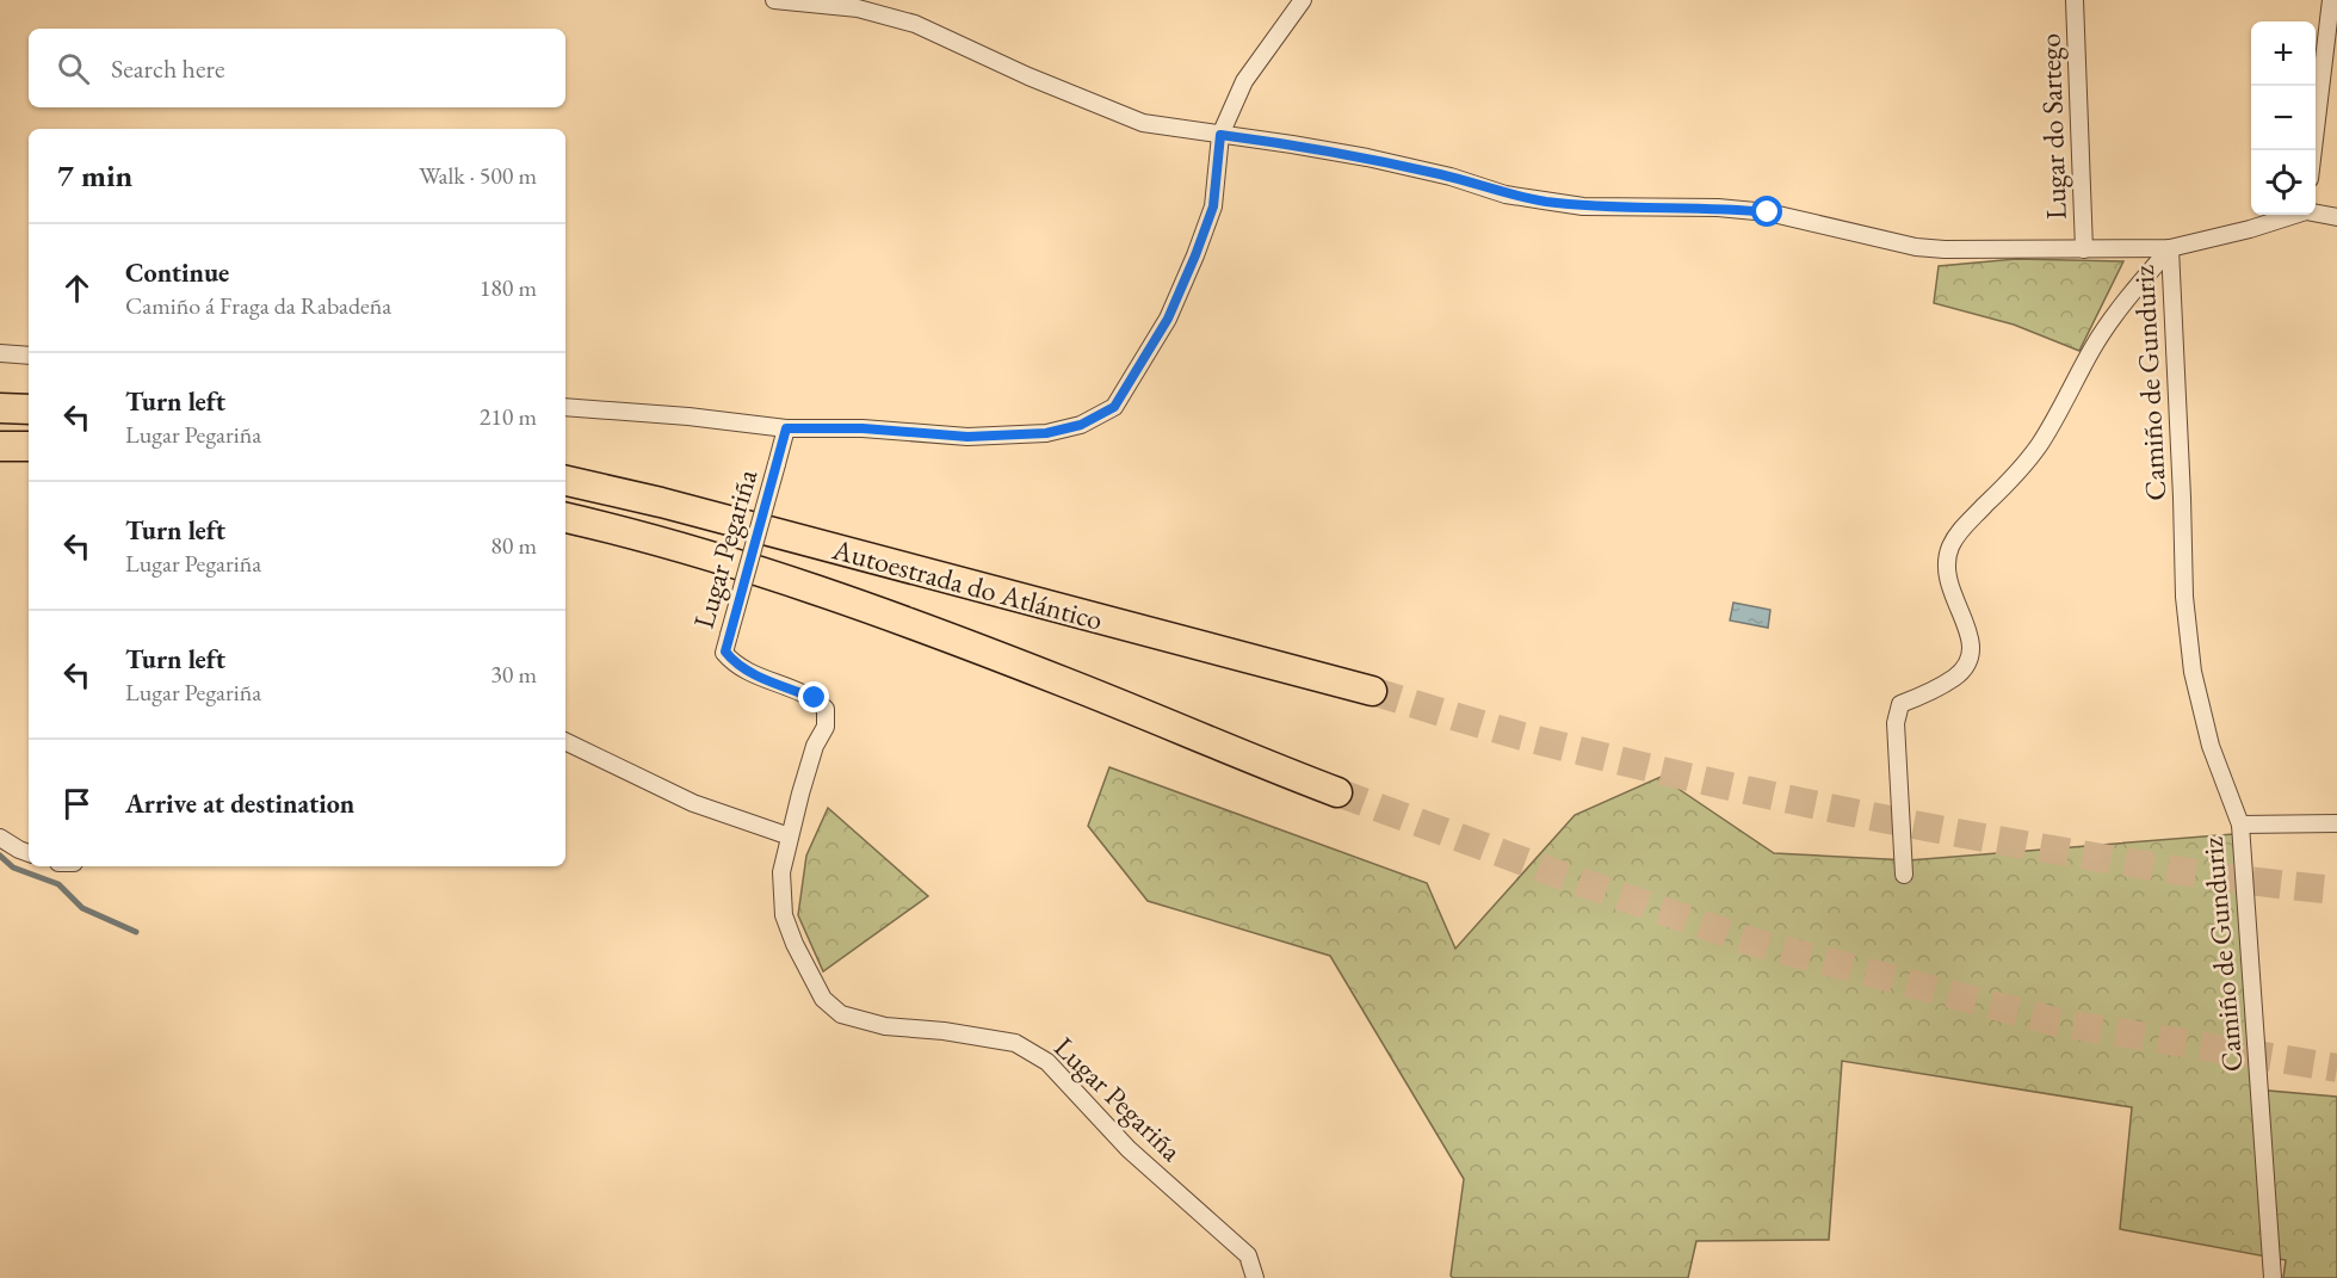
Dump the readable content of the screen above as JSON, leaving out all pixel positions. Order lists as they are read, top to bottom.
{
  "streets": {
    "highway": ["Autoestrada do Atlántico"],
    "street": ["Lugar do Sartego", "Camiño de Gunduriz", "Lugar Pegariña"]
  },
  "page": {
    "map_buttons": ["+", "−"],
    "search": "Search here",
    "heading": ["7 min", "Walk · 500 m"],
    "list": [
      ["Continue", "Camiño á Fraga da Rabadeña", "180 m"],
      ["Turn left", "Lugar Pegariña", "210 m"],
      ["Turn left", "Lugar Pegariña", "80 m"],
      ["Turn left", "Lugar Pegariña", "30 m"],
      "Arrive at destination"
    ]
  }
}
